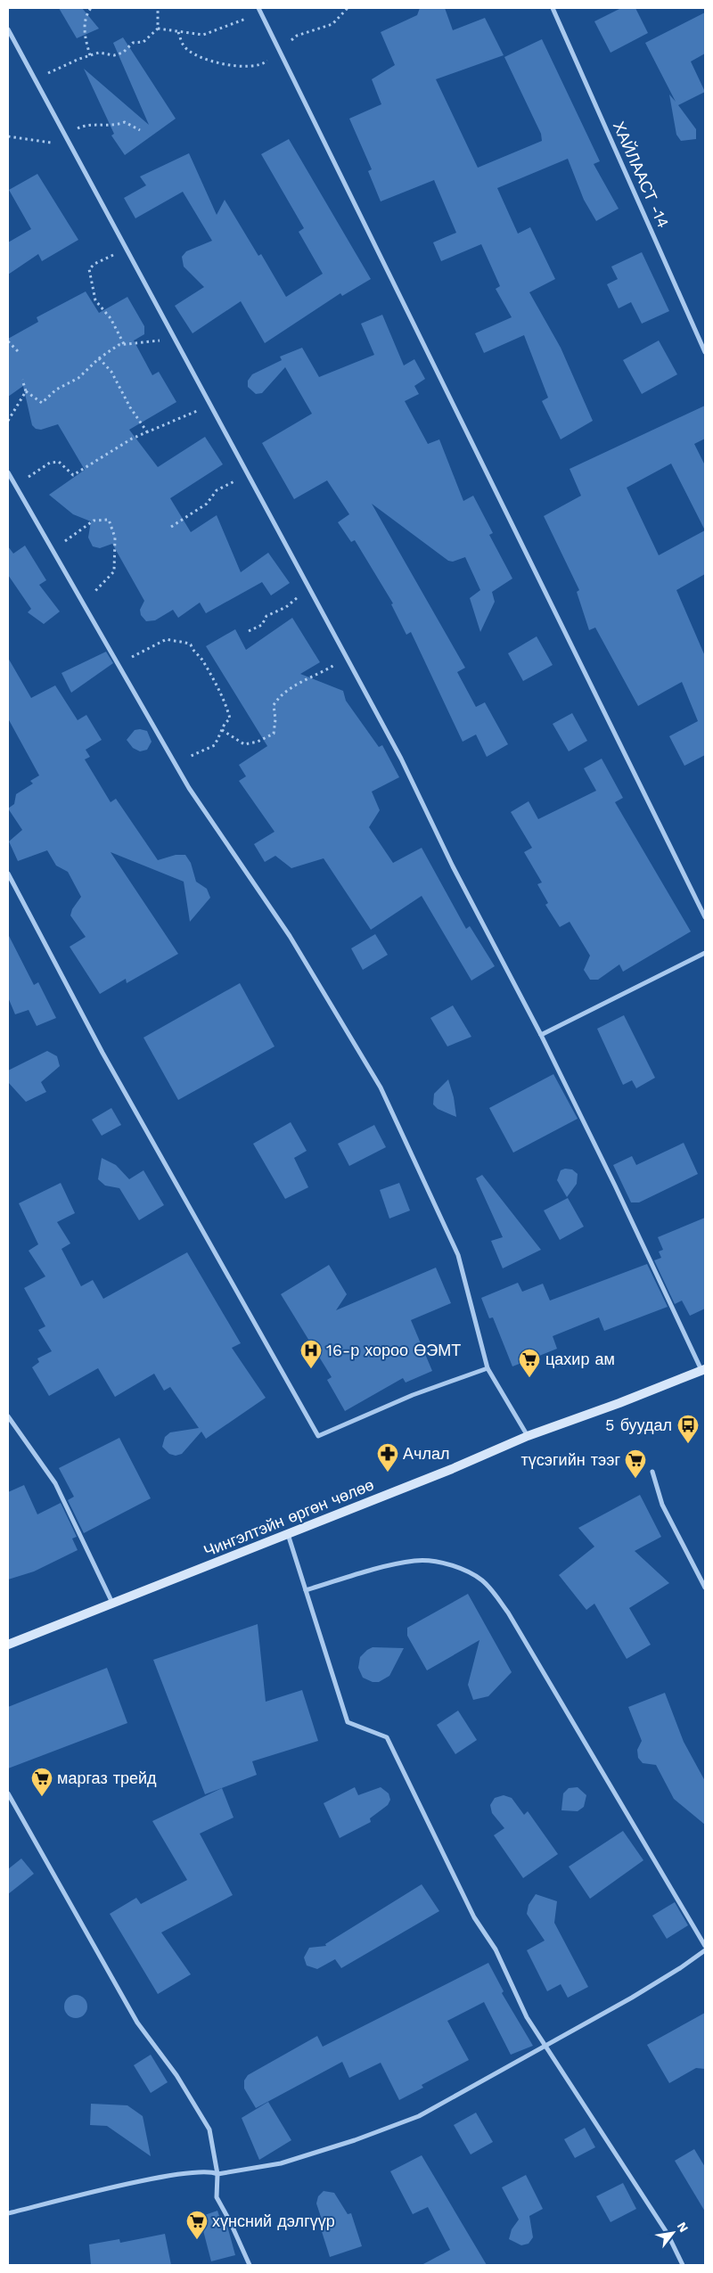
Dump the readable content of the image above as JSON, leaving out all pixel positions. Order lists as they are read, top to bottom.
{
  "streets": {
    "main road": ["Чингэлтэйн өргөн чөлөө"],
    "street": ["ХАЙЛААСТ -14"]
  },
  "places": {
    "hospital": ["16-р хороо ӨЭМТ"],
    "supermarket": [
      "цахир ам",
      "түсэгийн тээг",
      "маргаз трейд",
      "хүнсний дэлгүүр"
    ],
    "bus stop": ["5 буудал"],
    "pharmacy": ["Ачлал"]
  },
  "north": "top right"
}
